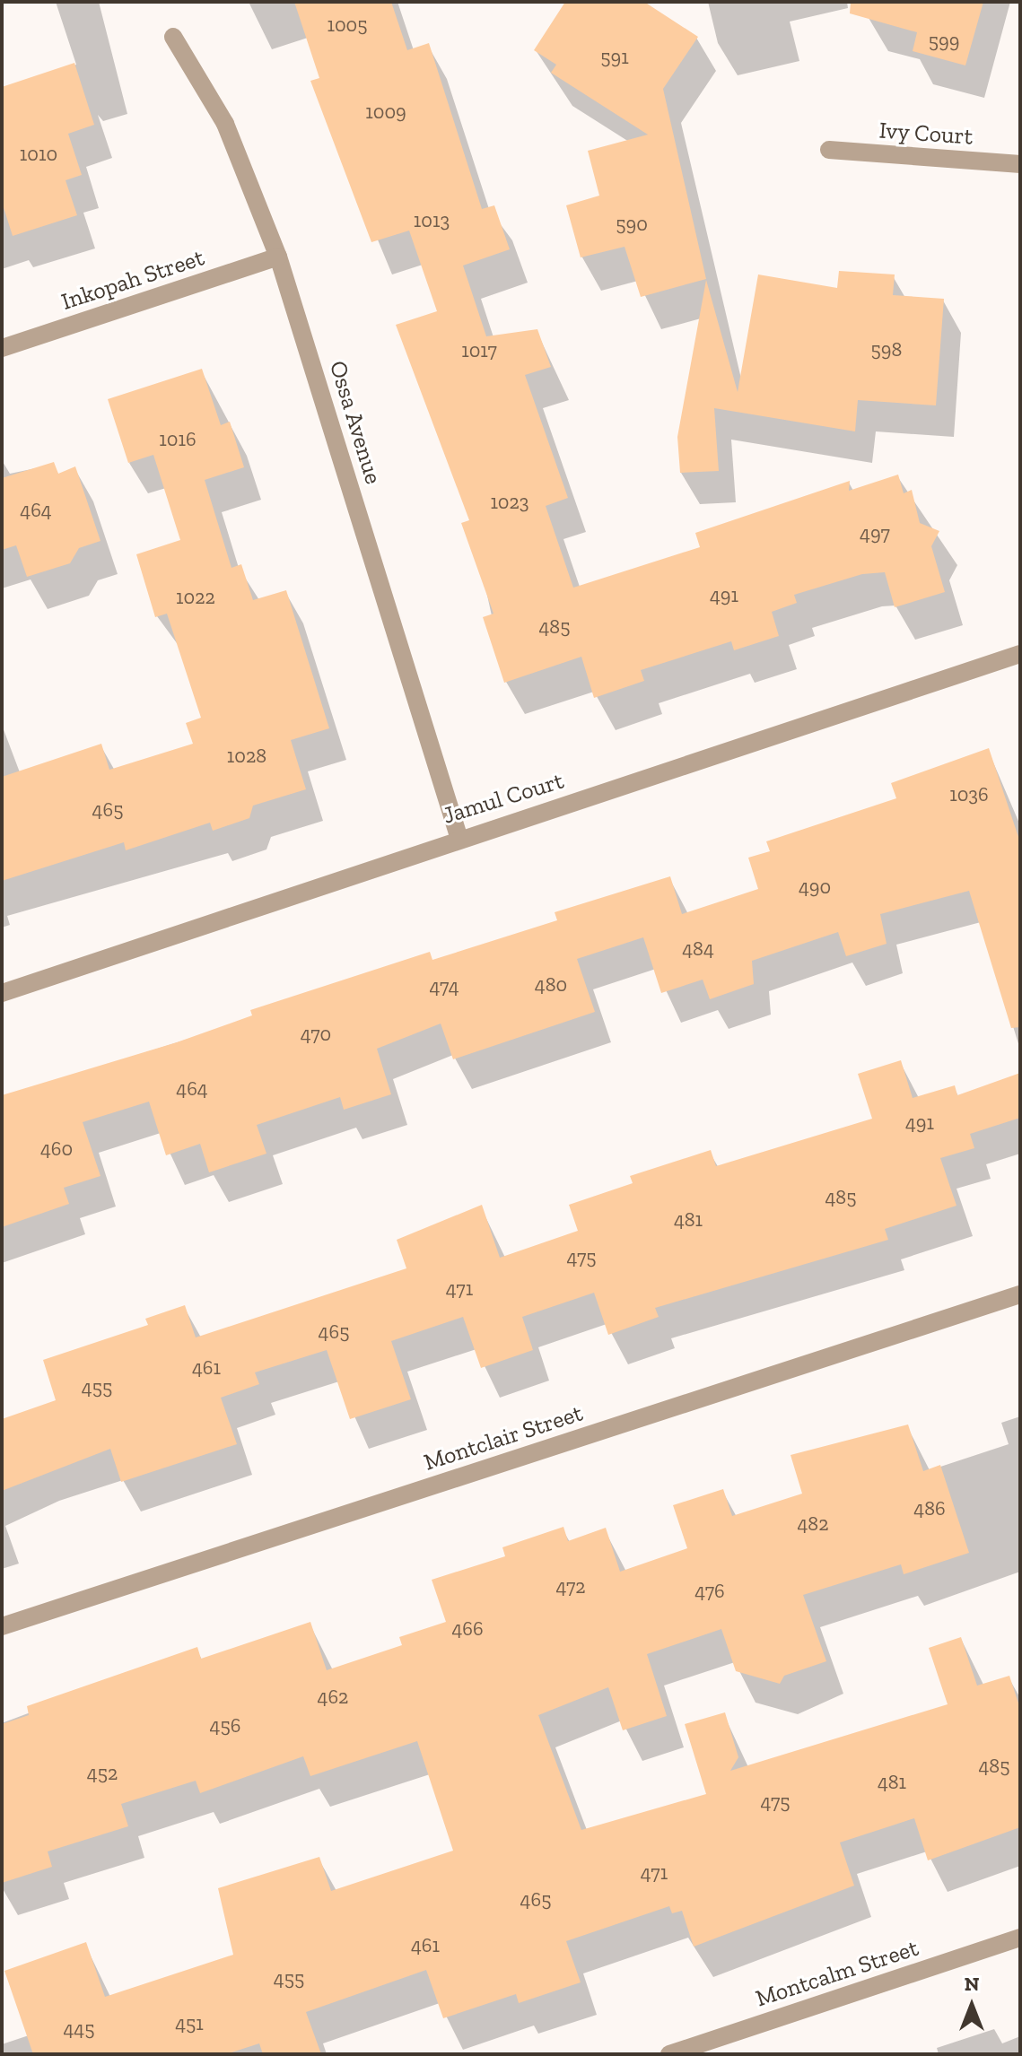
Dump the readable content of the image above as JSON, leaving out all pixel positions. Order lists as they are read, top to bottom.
{
  "streets": {
    "street": [
      "Ivy Court",
      "Inkopah Street",
      "Ossa Avenue",
      "Jamul Court",
      "Montclair Street",
      "Montcalm Street"
    ]
  },
  "crossings": [
    ["Inkopah Street", "Ossa Avenue"],
    ["Ossa Avenue", "Jamul Court"]
  ],
  "house_numbers": [
    "1005",
    "599",
    "591",
    "1009",
    "1010",
    "1013",
    "590",
    "598",
    "1017",
    "1016",
    "1023",
    "464",
    "497",
    "491",
    "1022",
    "485",
    "1028",
    "1036",
    "465",
    "490",
    "484",
    "480",
    "474",
    "470",
    "464",
    "491",
    "460",
    "485",
    "481",
    "475",
    "471",
    "465",
    "461",
    "455",
    "486",
    "482",
    "472",
    "476",
    "466",
    "462",
    "456",
    "485",
    "452",
    "481",
    "475",
    "471",
    "465",
    "461",
    "455",
    "451",
    "445"
  ],
  "north": "top"
}
